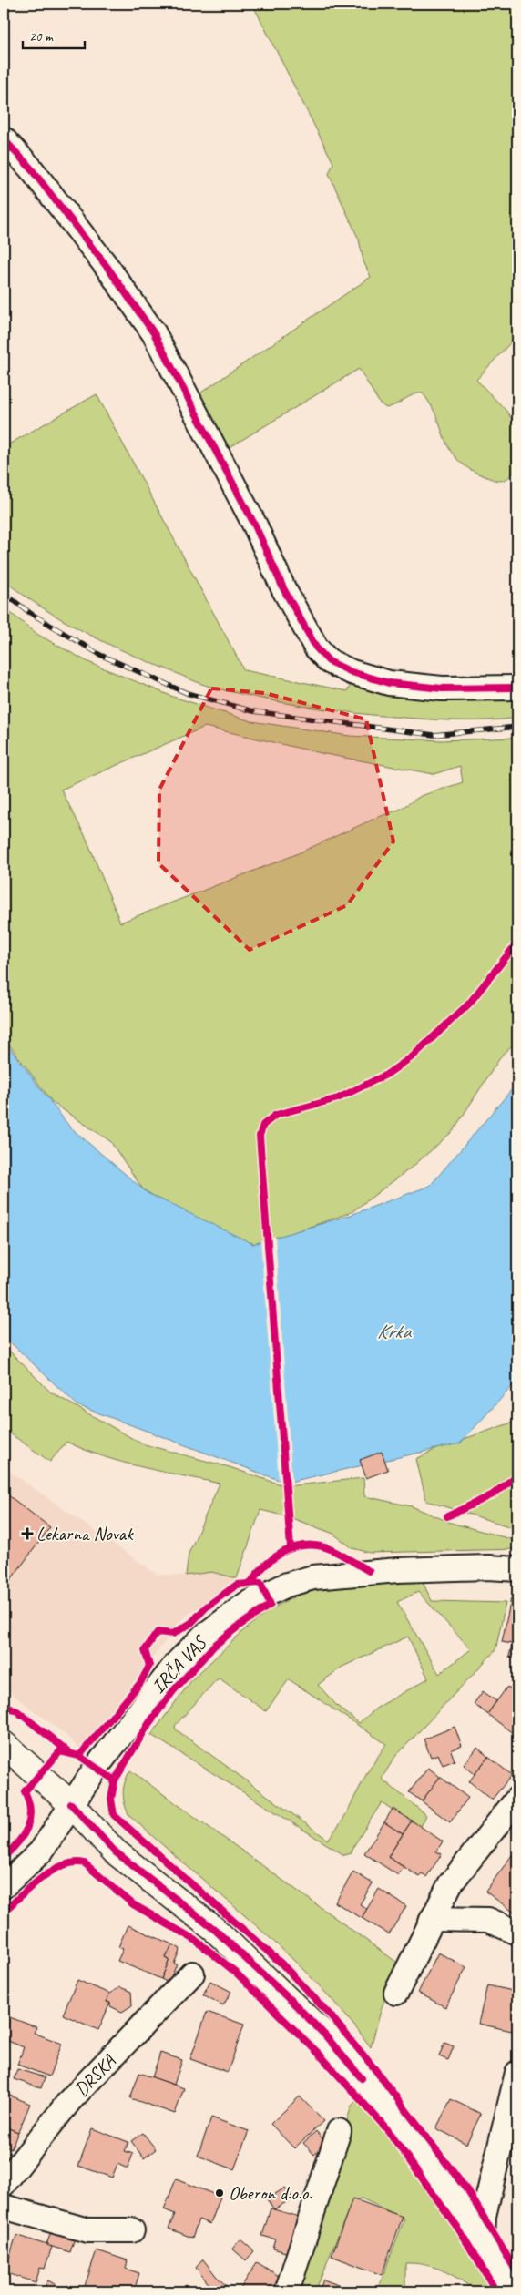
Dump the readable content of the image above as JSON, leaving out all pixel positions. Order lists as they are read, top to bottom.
{
  "streets": {
    "street": ["IRČA VAS", "DRSKA"]
  },
  "water": ["Krka"],
  "places": {
    "health": ["Lekarna Novak"],
    "other": ["Oberon d.o.o."]
  },
  "scale_bar": "20 m"
}
